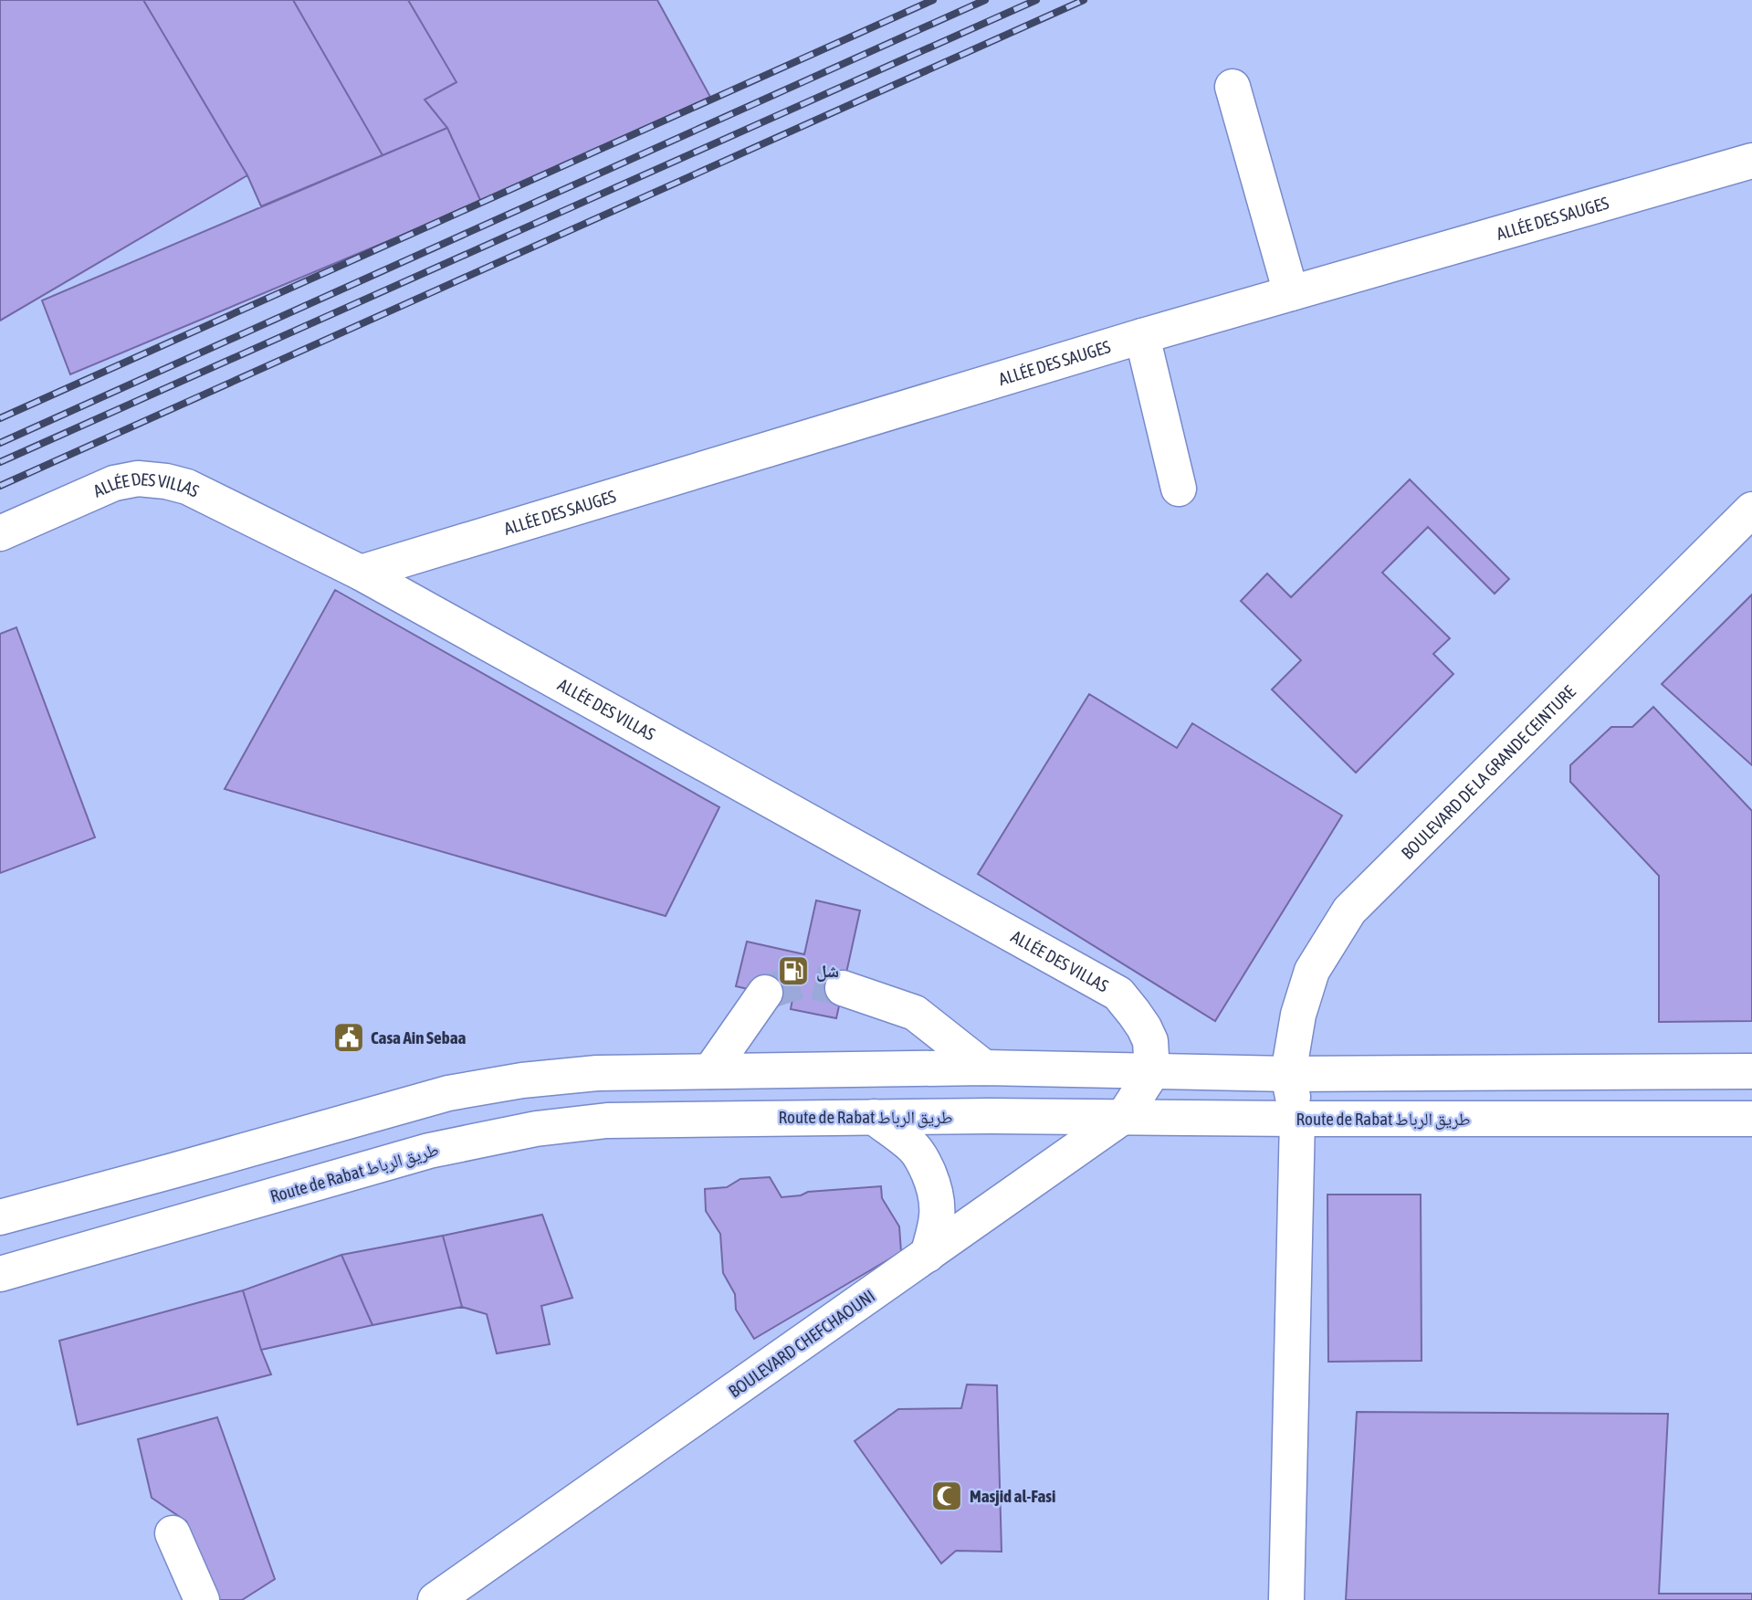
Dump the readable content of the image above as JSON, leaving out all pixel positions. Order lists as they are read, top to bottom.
{
  "streets": {
    "main road": [
      "ALLÉE DES SAUGES",
      "ALLÉE DES VILLAS",
      "BOULEVARD DE LA GRANDE CEINTURE",
      "Route de Rabat طريق الرباط",
      "BOULEVARD CHEFCHAOUNI"
    ]
  },
  "crossings": [
    ["ALLÉE DES SAUGES", "ALLÉE DES VILLAS"],
    ["ALLÉE DES VILLAS", "BOULEVARD CHEFCHAOUNI"],
    ["Route de Rabat طريق الرباط", "BOULEVARD CHEFCHAOUNI"]
  ],
  "places": {
    "fuel station": ["شل"],
    "public building": ["Casa Ain Sebaa"],
    "mosque": ["Masjid al-Fasi"]
  }
}
